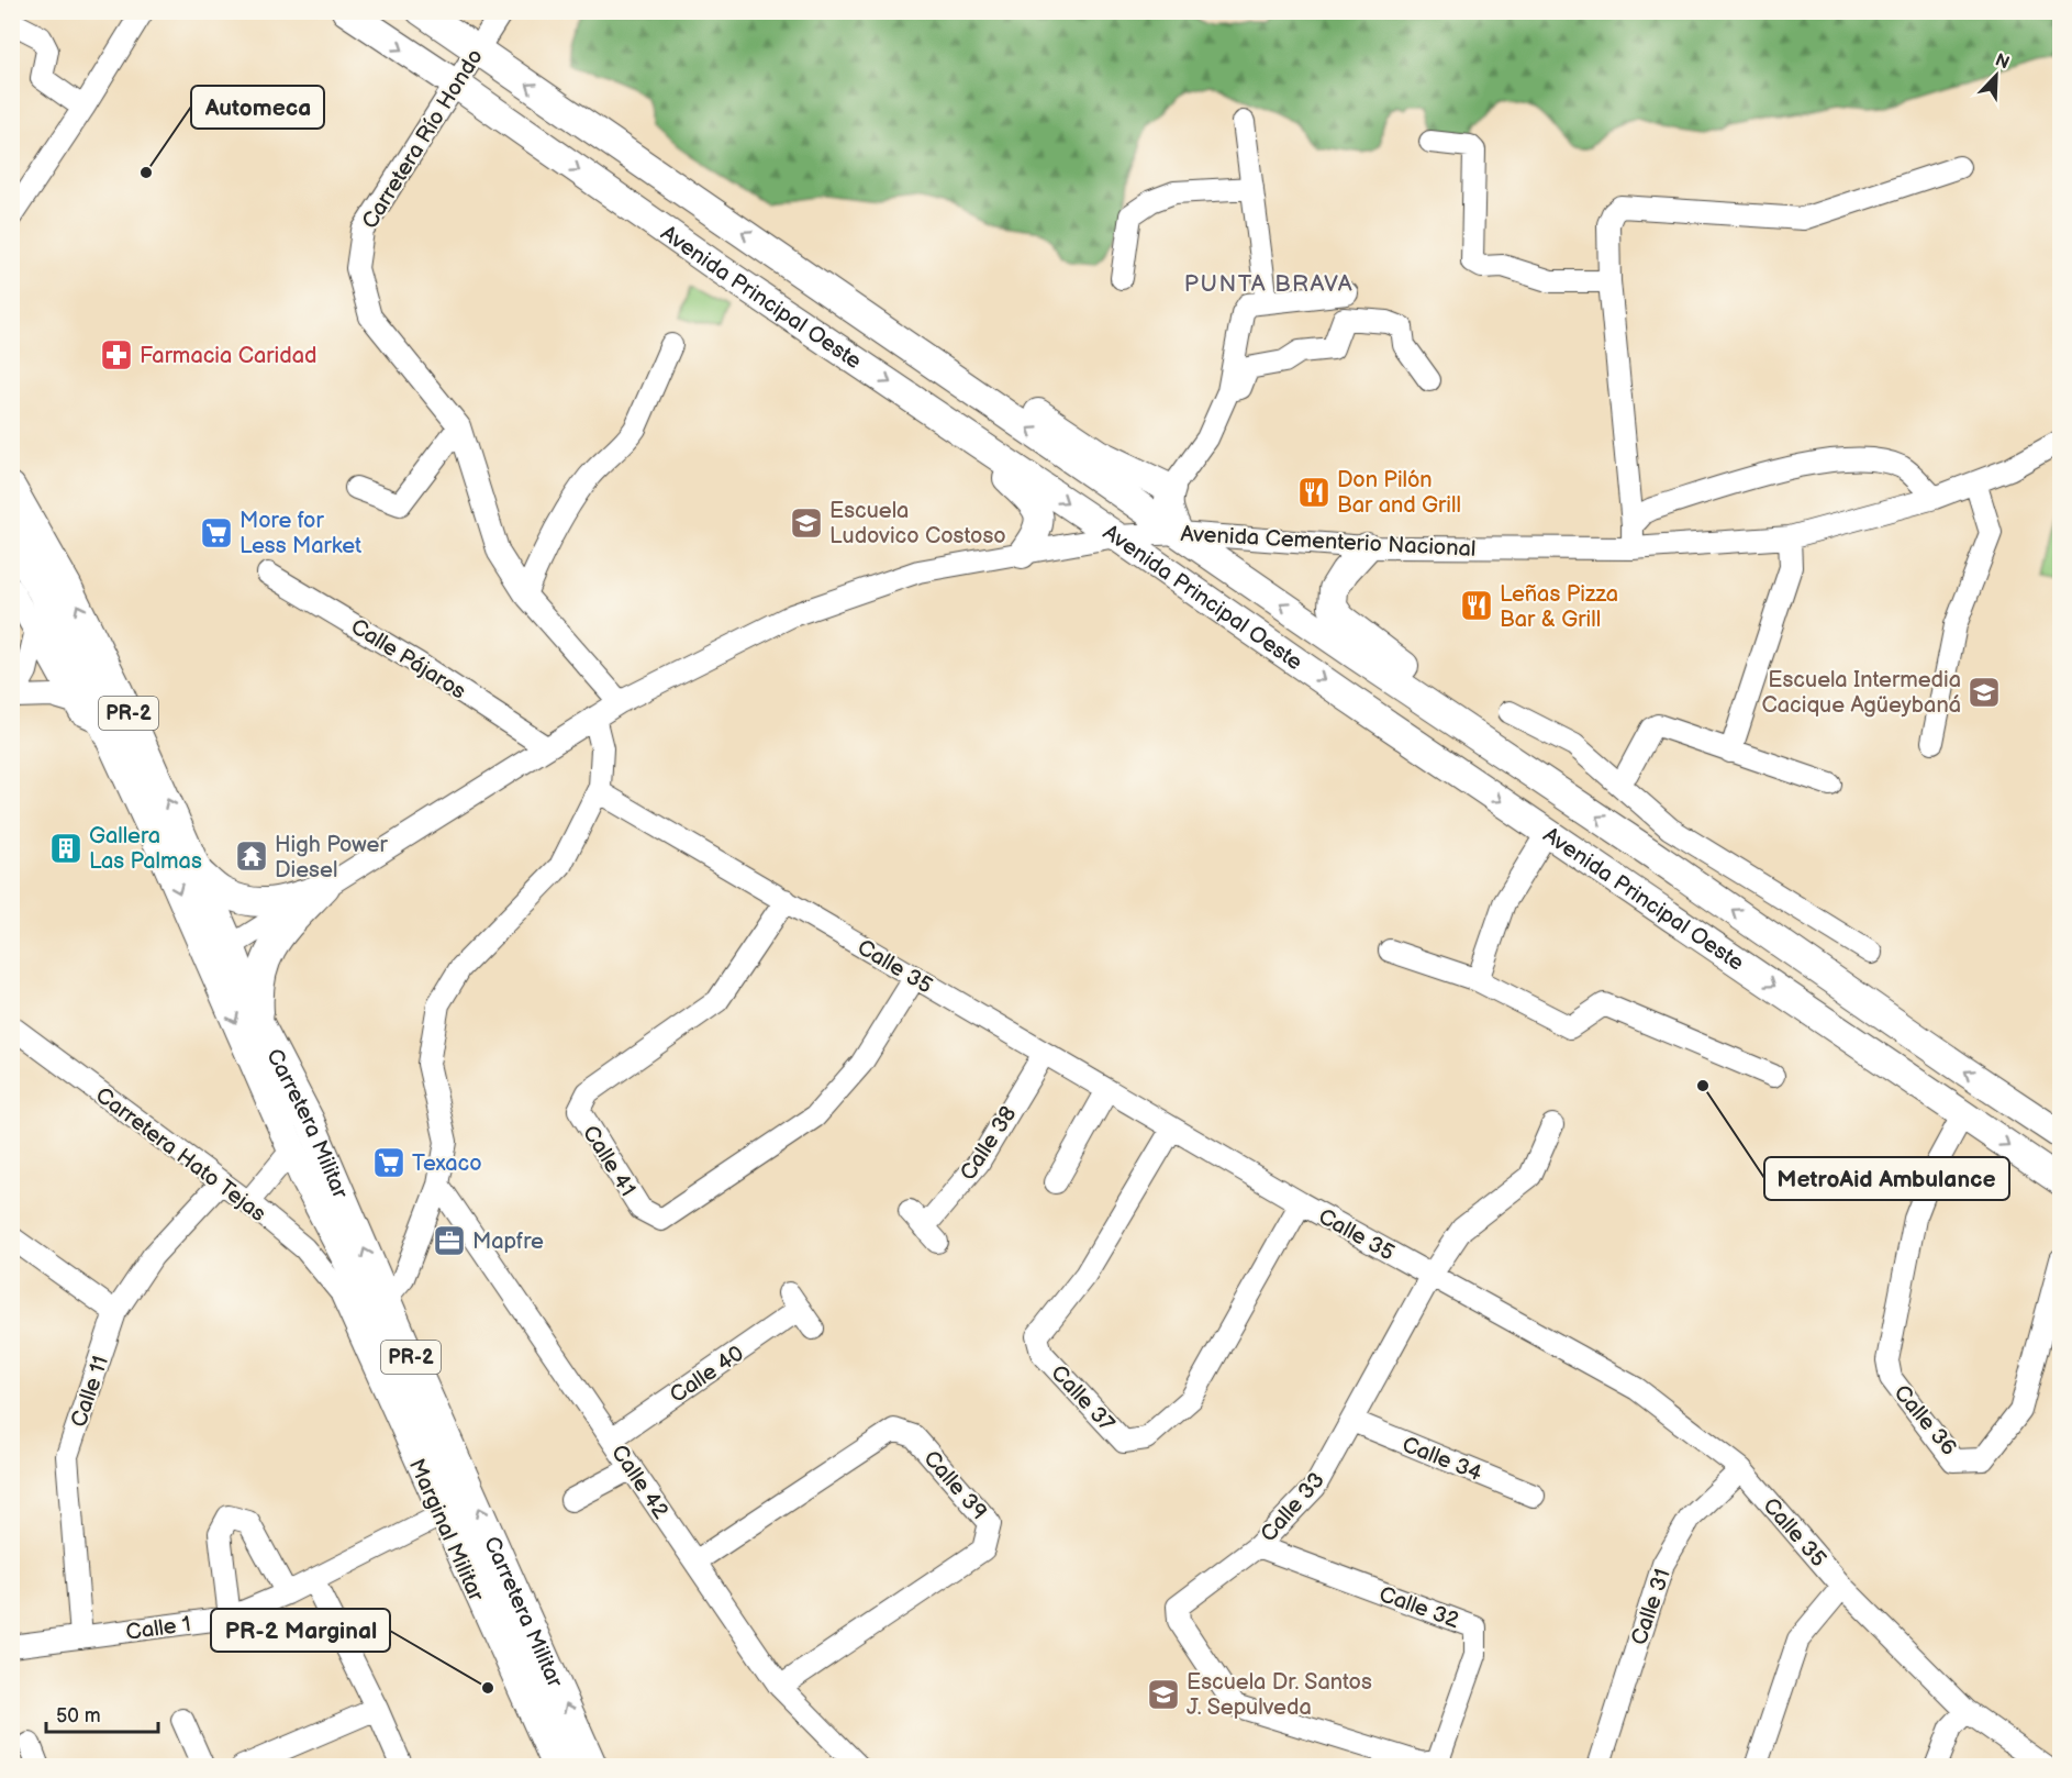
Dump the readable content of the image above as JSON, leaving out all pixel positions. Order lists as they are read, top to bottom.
{
  "streets": {
    "main road": ["Avenida Principal Oeste", "PR-2", "Carretera Militar"],
    "street": [
      "Carretera Río Hondo",
      "Avenida Cementerio Nacional",
      "Calle Pájaros",
      "Calle 35",
      "Calle 38",
      "Carretera Hato Tejas",
      "Calle 41",
      "Calle 40",
      "Calle 11",
      "Calle 37",
      "Calle 36",
      "Calle 34",
      "Calle 42",
      "Calle 39",
      "Calle 33",
      "Marginal Militar",
      "Calle 32",
      "Calle 31",
      "Calle 1"
    ]
  },
  "crossings": [
    ["Carretera Río Hondo", "Avenida Principal Oeste"],
    ["Carretera Río Hondo", "Avenida Cementerio Nacional"],
    ["Avenida Principal Oeste", "Avenida Cementerio Nacional"],
    ["Avenida Principal Oeste", "Calle 36"],
    ["Avenida Cementerio Nacional", "Calle Pájaros"],
    ["Avenida Cementerio Nacional", "Carretera Militar"],
    ["Calle 35", "Calle 38"],
    ["Calle 35", "Calle 41"],
    ["Calle 35", "Calle 37"],
    ["Calle 35", "Calle 33"],
    ["Calle 35", "Calle 31"],
    ["Carretera Hato Tejas", "Calle 11"],
    ["Carretera Hato Tejas", "Marginal Militar"],
    ["Calle 40", "Calle 42"],
    ["Calle 11", "Calle 1"],
    ["Calle 34", "Calle 33"],
    ["Calle 42", "Calle 39"],
    ["Calle 33", "Calle 32"],
    ["Marginal Militar", "Calle 1"]
  ],
  "districts": ["PUNTA BRAVA"],
  "places": {
    "other": ["Automeca", "MetroAid Ambulance", "PR-2 Marginal"],
    "pharmacy": ["Farmacia Caridad"],
    "restaurant": ["Don Pilón Bar and Grill", "Leñas Pizza Bar & Grill"],
    "school or university": ["Escuela Ludovico Costoso", "Escuela Intermedia Cacique Agüeybaná", "Escuela Dr. Santos J. Sepulveda"],
    "supermarket": ["More for Less Market", "Texaco"],
    "building": ["Gallera Las Palmas"],
    "temple": ["High Power Diesel"],
    "office": ["Mapfre"]
  },
  "scale_bar": "50 m",
  "north": "top right"
}
